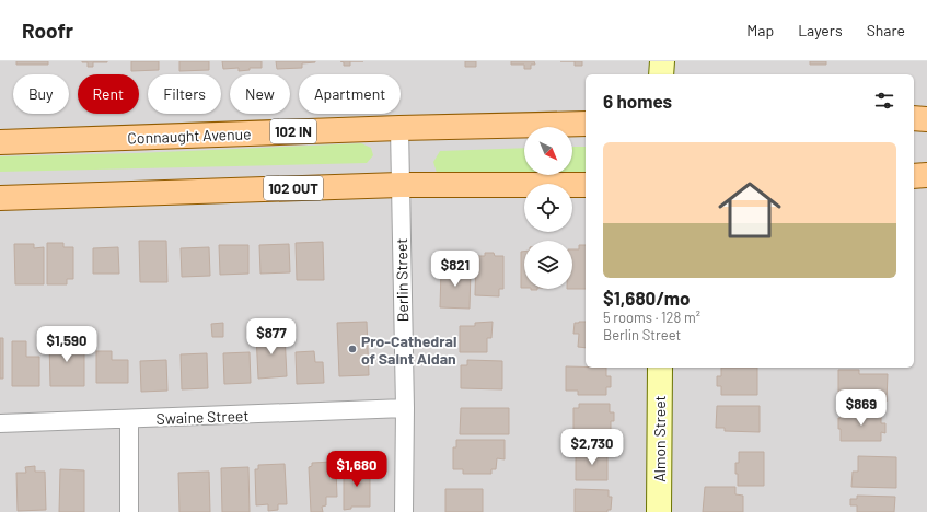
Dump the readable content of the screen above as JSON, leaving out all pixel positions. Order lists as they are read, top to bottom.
{
  "streets": {
    "main road": ["102 IN", "Connaught Avenue", "102 OUT"],
    "street": ["Berlin Street", "Swaine Street", "Almon Street"]
  },
  "crossings": [
    ["Connaught Avenue", "Berlin Street"],
    ["102 OUT", "Berlin Street"],
    ["Berlin Street", "Swaine Street"]
  ],
  "places": ["Pro-Cathedral of Saint Aidan"],
  "north": "bottom right",
  "page": {
    "header": "Roofr",
    "nav": ["Map", "Layers", "Share"],
    "chip": [
      "Buy",
      "Rent",
      "Filters",
      "New",
      "Apartment"
    ],
    "heading": "6 homes",
    "list": [
      {
        "name": "$1,680/mo",
        "note": "5 rooms · 128 m² · Berlin Street"
      }
    ],
    "price": [
      "$821",
      "$877",
      "$1,590",
      "$869",
      "$2,730",
      "$1,680"
    ]
  }
}
